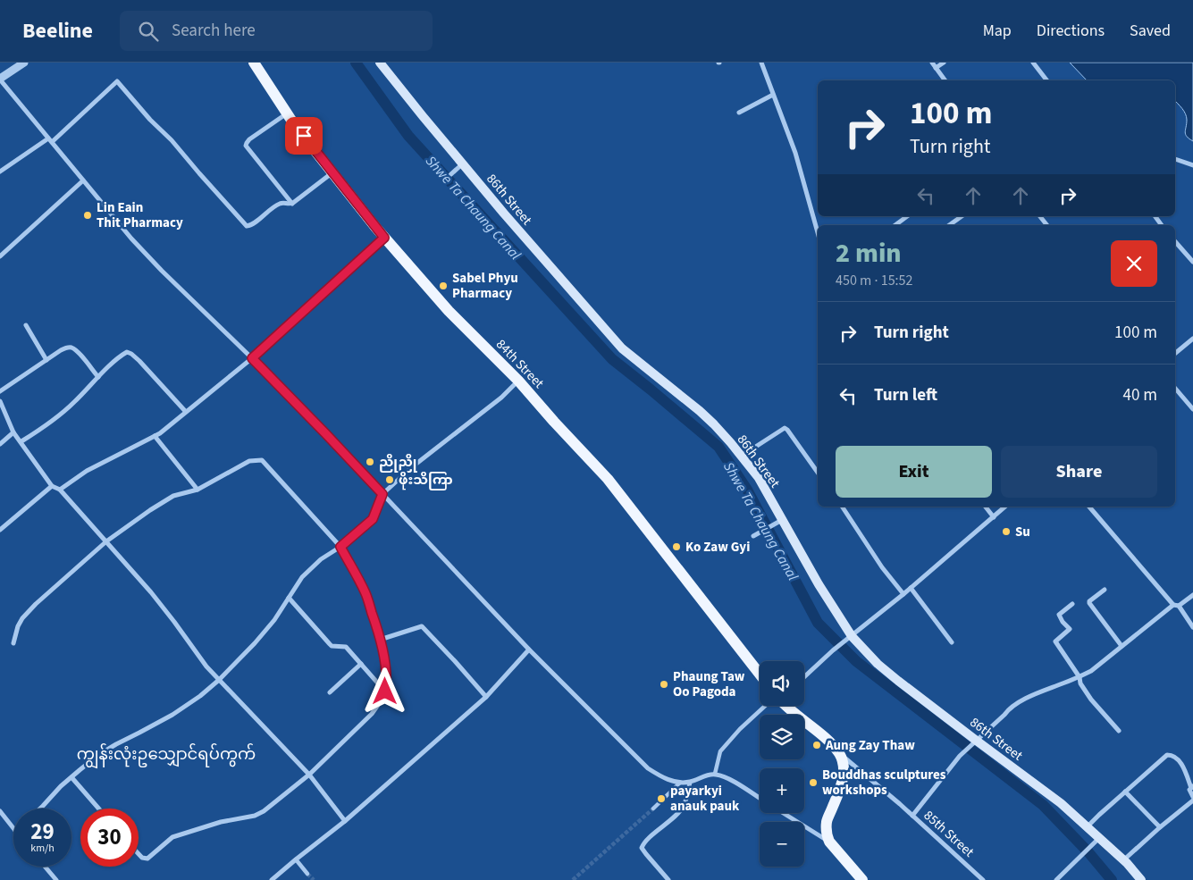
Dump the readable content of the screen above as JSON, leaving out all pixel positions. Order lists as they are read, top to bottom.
{
  "streets": {
    "main road": ["86th Street", "84th Street"],
    "street": ["85th Street"]
  },
  "districts": ["ကျွန်းလုံးဥသျှောင်ရပ်ကွက်"],
  "water": ["Shwe Ta Chaung Canal"],
  "places": [
    "Lin Eain Thit Pharmacy",
    "Sabel Phyu Pharmacy",
    "ညိုညို",
    "ဖိုးသိကြာ",
    "Su",
    "Ko Zaw Gyi",
    "Phaung Taw Oo Pagoda",
    "Aung Zay Thaw",
    "Bouddhas sculptures workshops",
    "payarkyi anauk pauk"
  ],
  "page": {
    "header": "Beeline",
    "search": "Search here",
    "nav": ["Map", "Directions", "Saved"],
    "turn": ["100 m", "Turn right"],
    "heading": ["2 min", "450 m · 15:52"],
    "list": [
      {
        "name": "Turn right",
        "value": "100 m"
      },
      {
        "name": "Turn left",
        "value": "40 m"
      }
    ],
    "buttons": ["Exit", "Share"],
    "map_buttons": ["+", "−"],
    "speed": "29 km/h",
    "limit": "30"
  }
}
